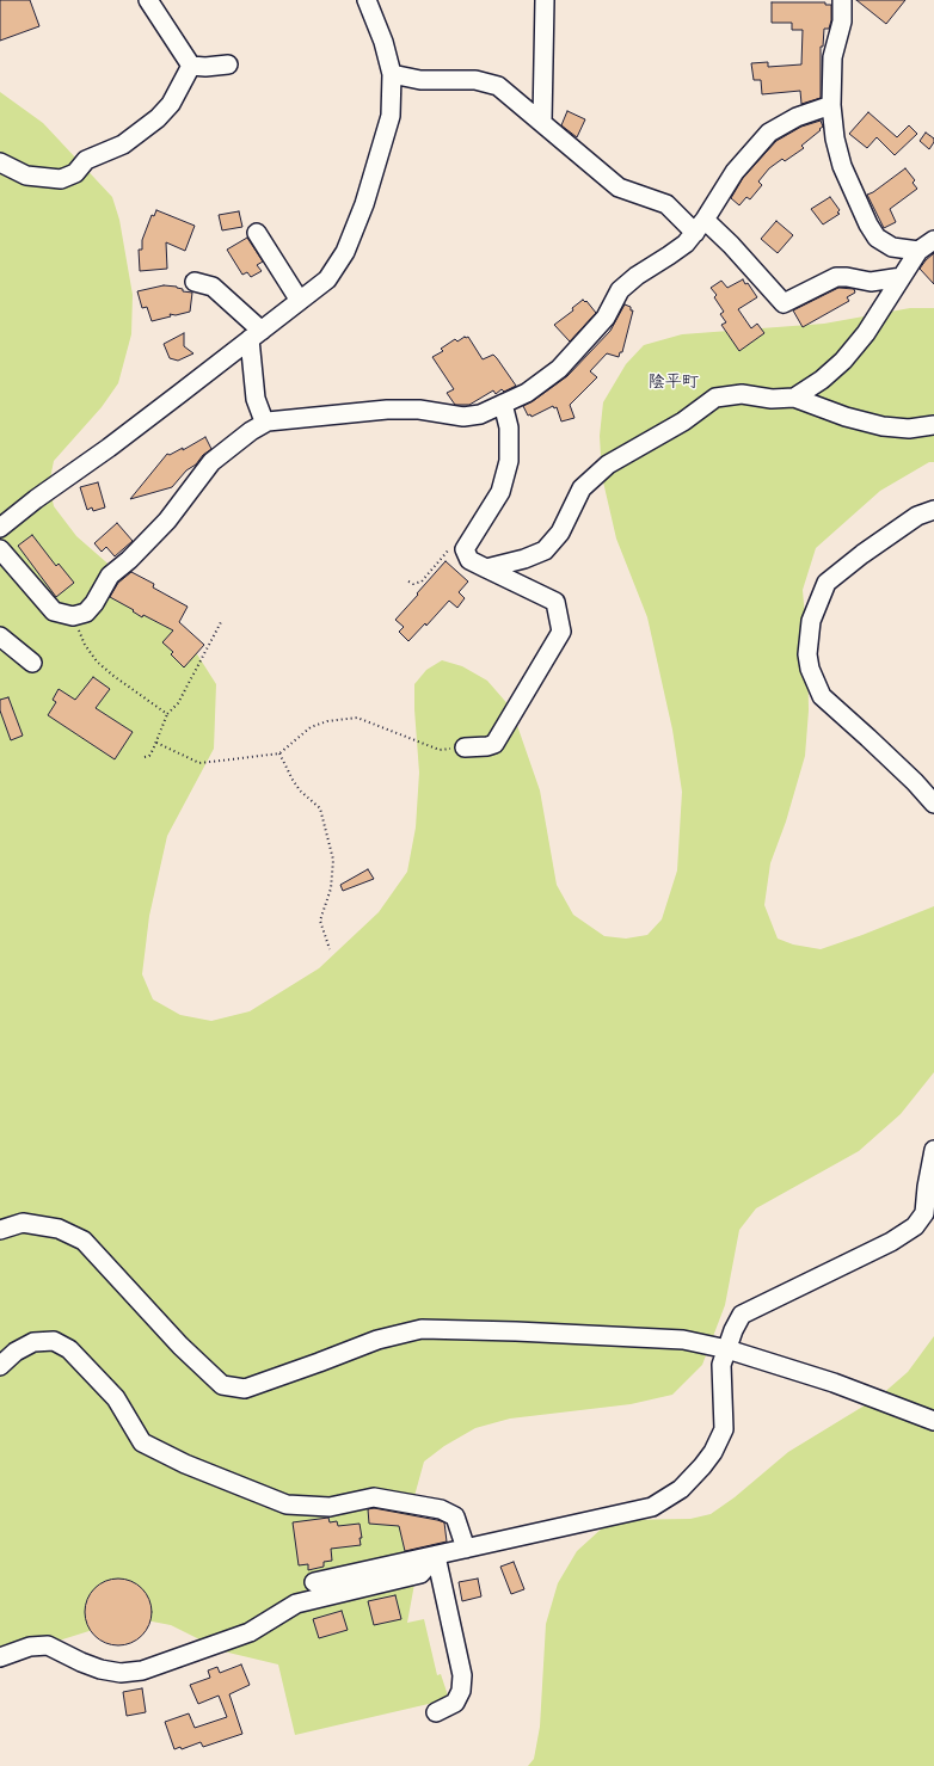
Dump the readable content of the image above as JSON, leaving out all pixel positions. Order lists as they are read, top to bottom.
{
  "districts": ["陰平町"]
}
